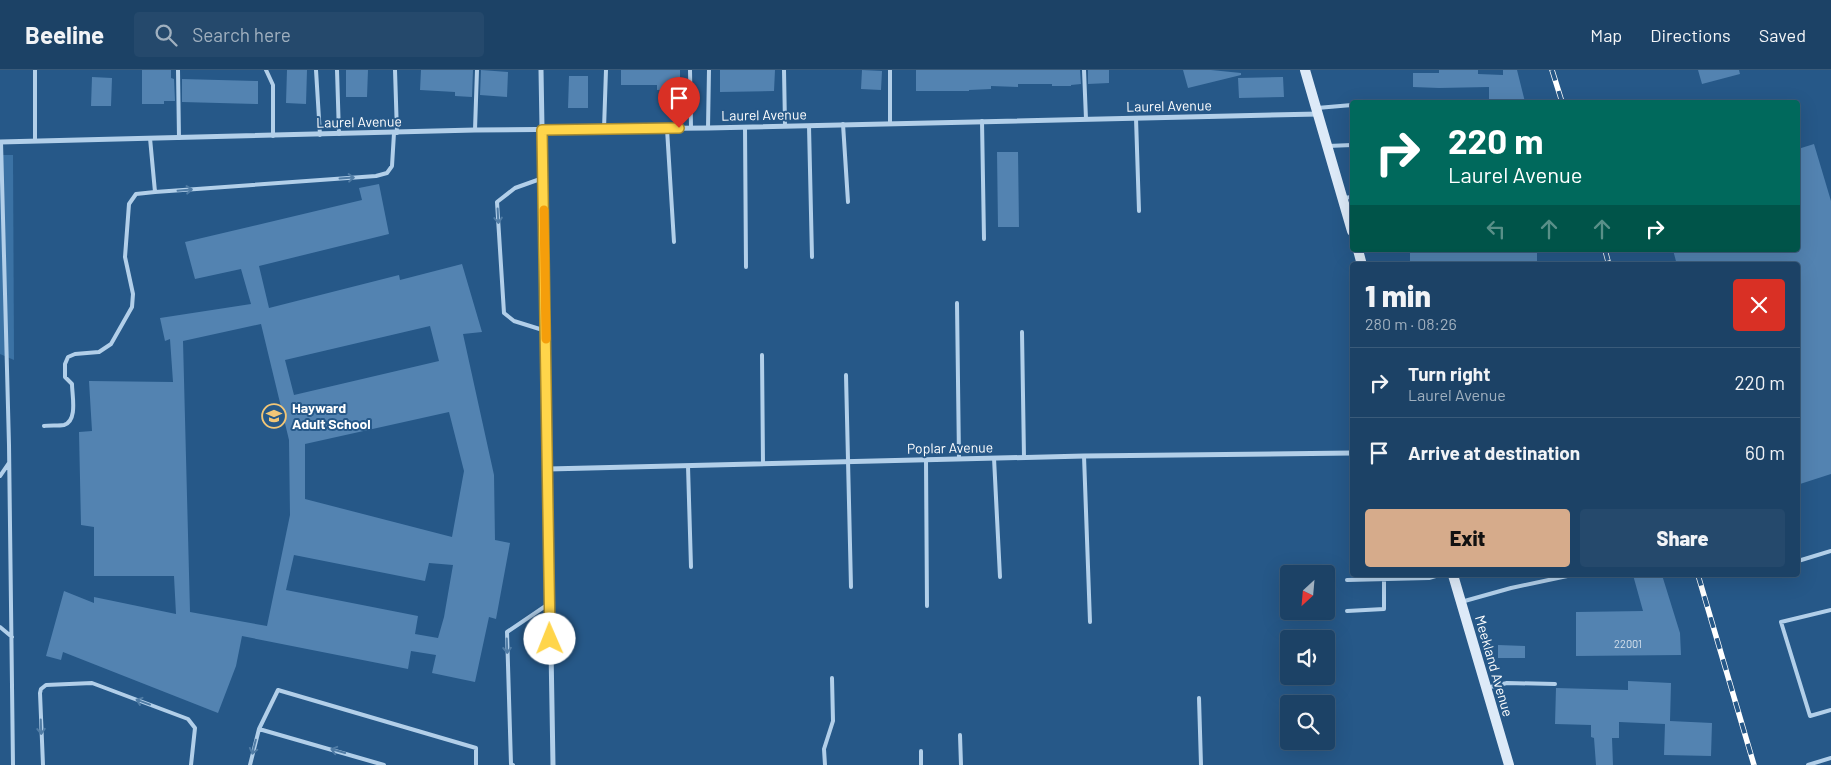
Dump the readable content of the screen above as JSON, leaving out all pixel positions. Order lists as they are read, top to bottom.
{
  "streets": {
    "street": ["Laurel Avenue", "Poplar Avenue", "Meekland Avenue"]
  },
  "places": {
    "school or university": ["Hayward Adult School"]
  },
  "house_numbers": ["22001"],
  "north": "bottom left",
  "page": {
    "header": "Beeline",
    "search": "Search here",
    "nav": ["Map", "Directions", "Saved"],
    "turn": ["220 m", "Laurel Avenue"],
    "heading": ["1 min", "280 m · 08:26"],
    "list": [
      {
        "name": "Turn right",
        "note": "Laurel Avenue",
        "value": "220 m"
      },
      {
        "name": "Arrive at destination",
        "value": "60 m"
      }
    ],
    "buttons": ["Exit", "Share"]
  }
}
